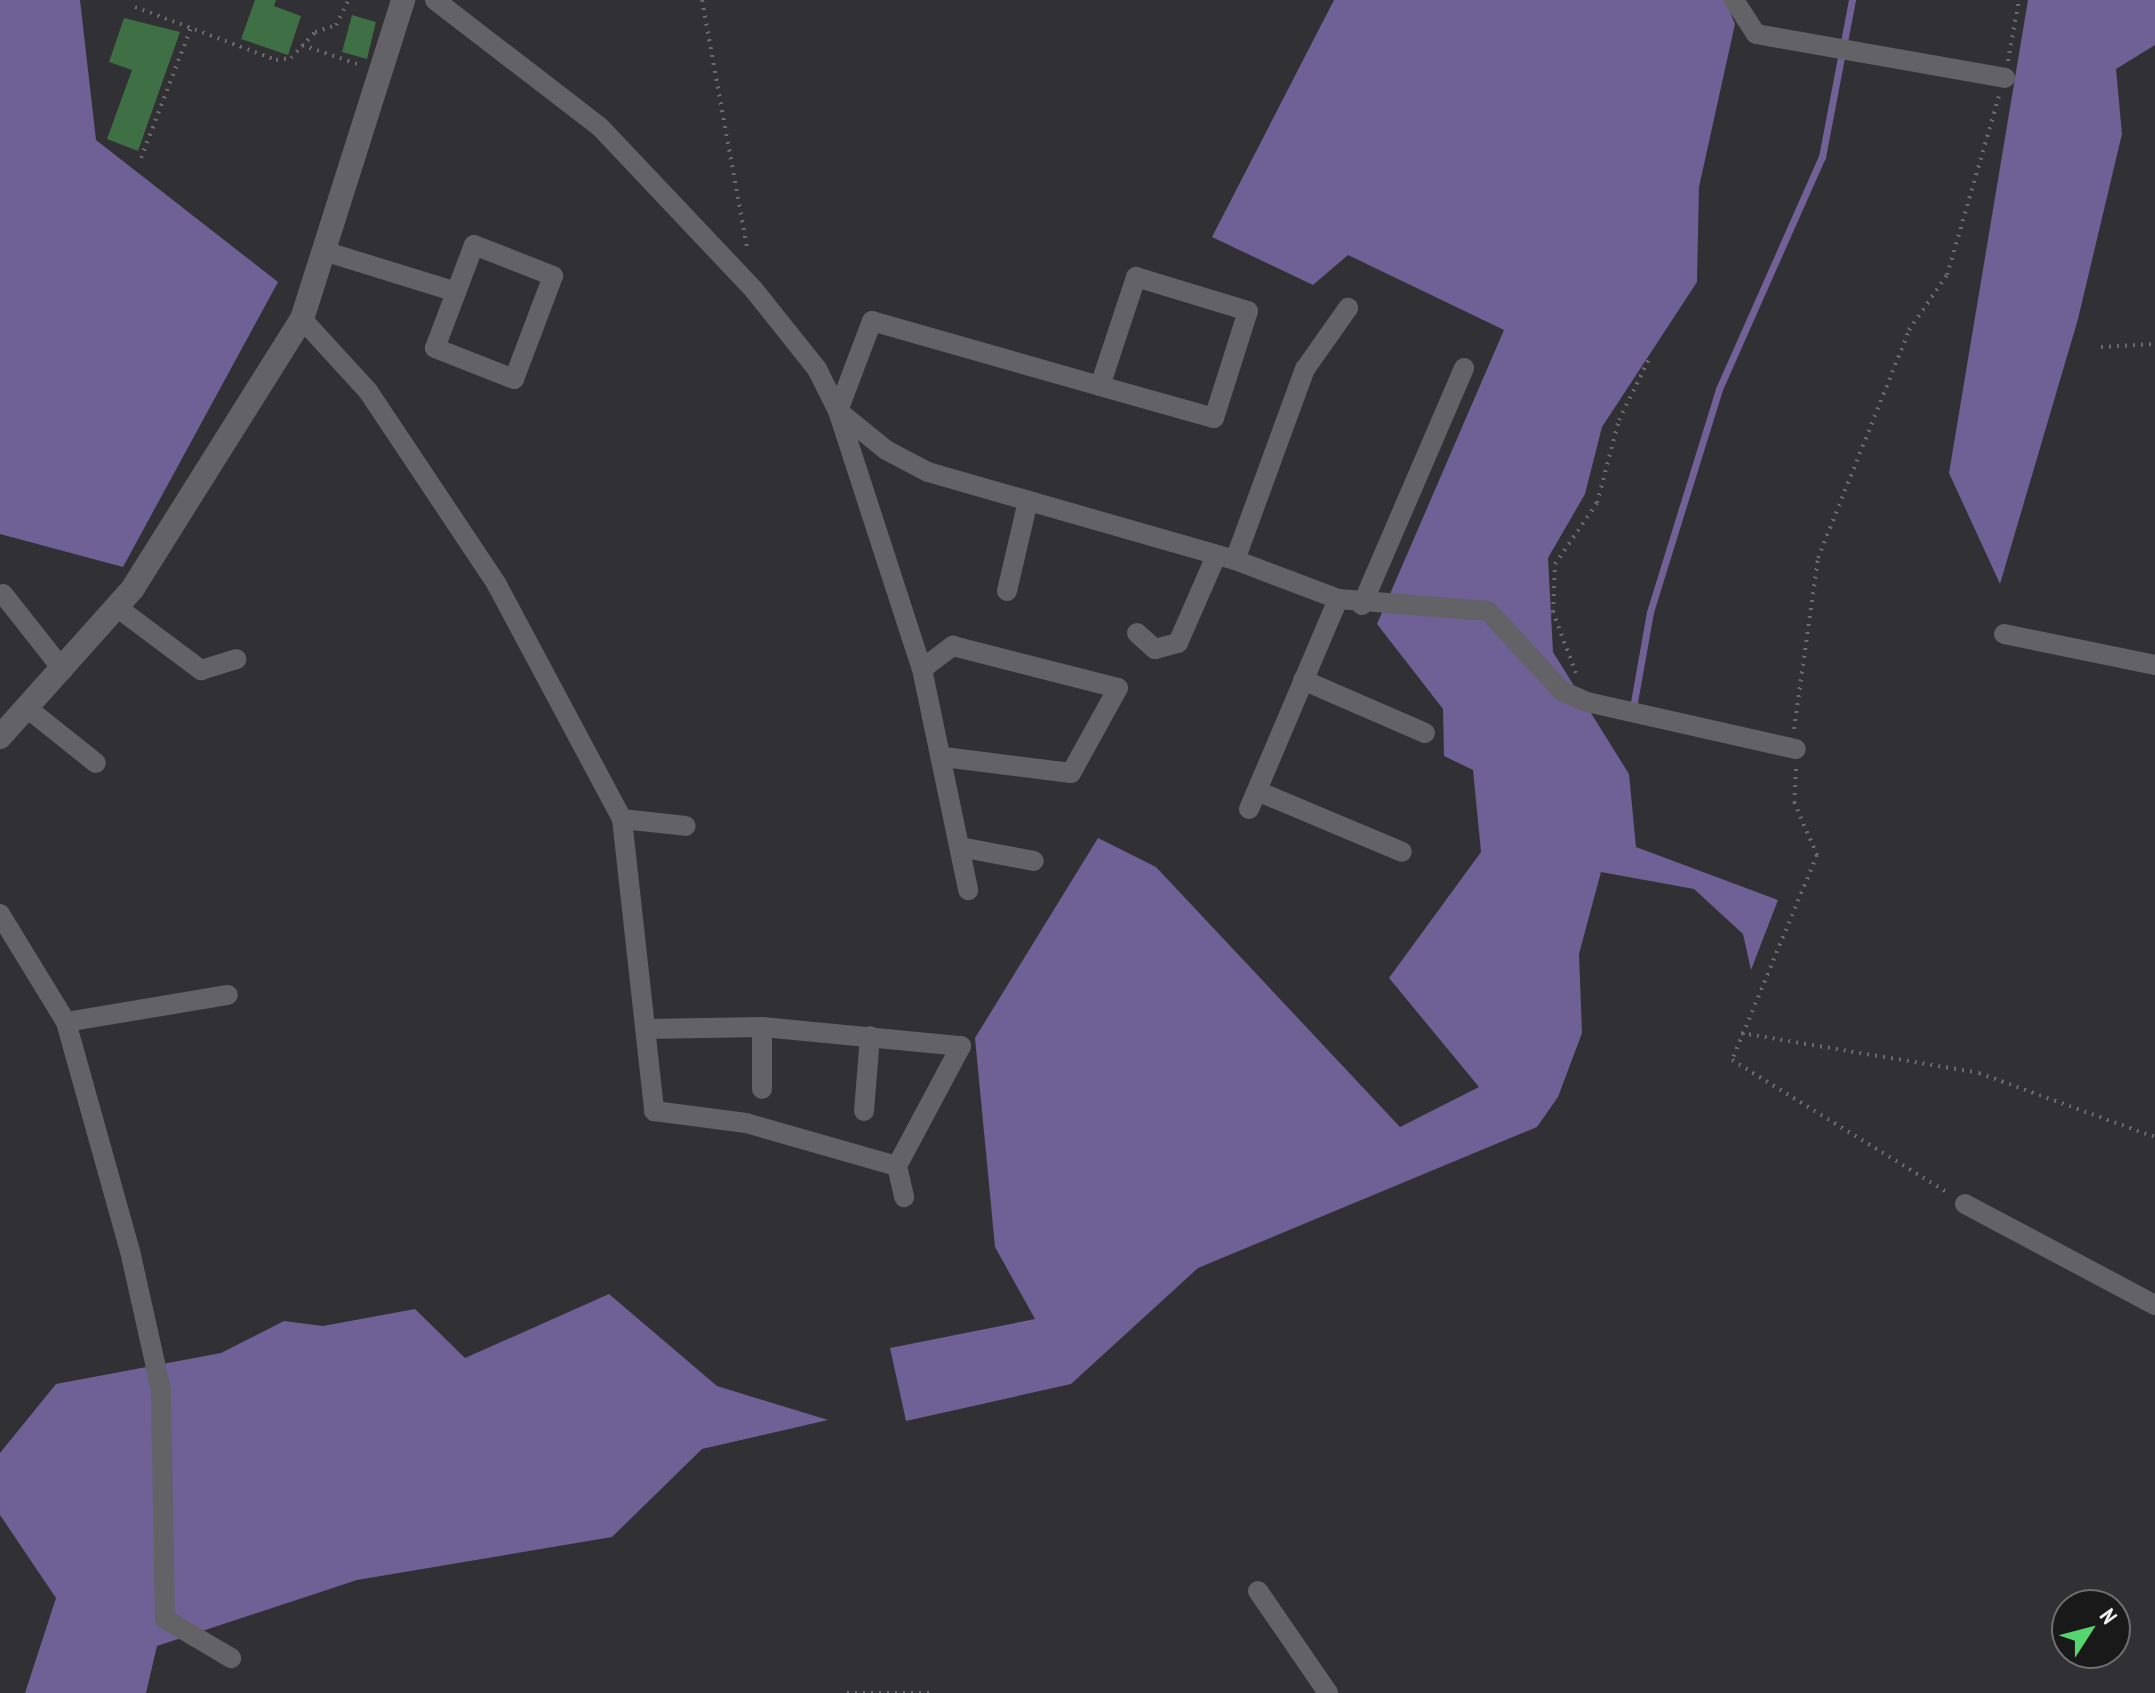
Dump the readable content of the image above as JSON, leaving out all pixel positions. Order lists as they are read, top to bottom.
{
  "north": "top right"
}
